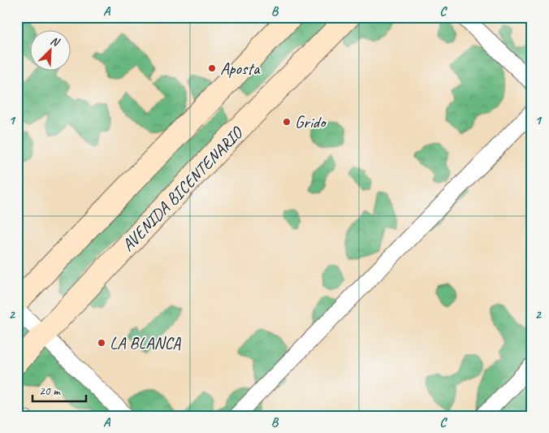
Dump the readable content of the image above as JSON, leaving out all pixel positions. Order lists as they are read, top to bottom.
{
  "streets": {
    "street": ["AVENIDA BICENTENARIO"]
  },
  "places": ["Aposta", "Grido", "LA BLANCA"],
  "scale_bar": "20 m",
  "north": "top right",
  "grid": {
    "columns": ["A", "B", "C"],
    "rows": ["1", "2"]
  }
}
